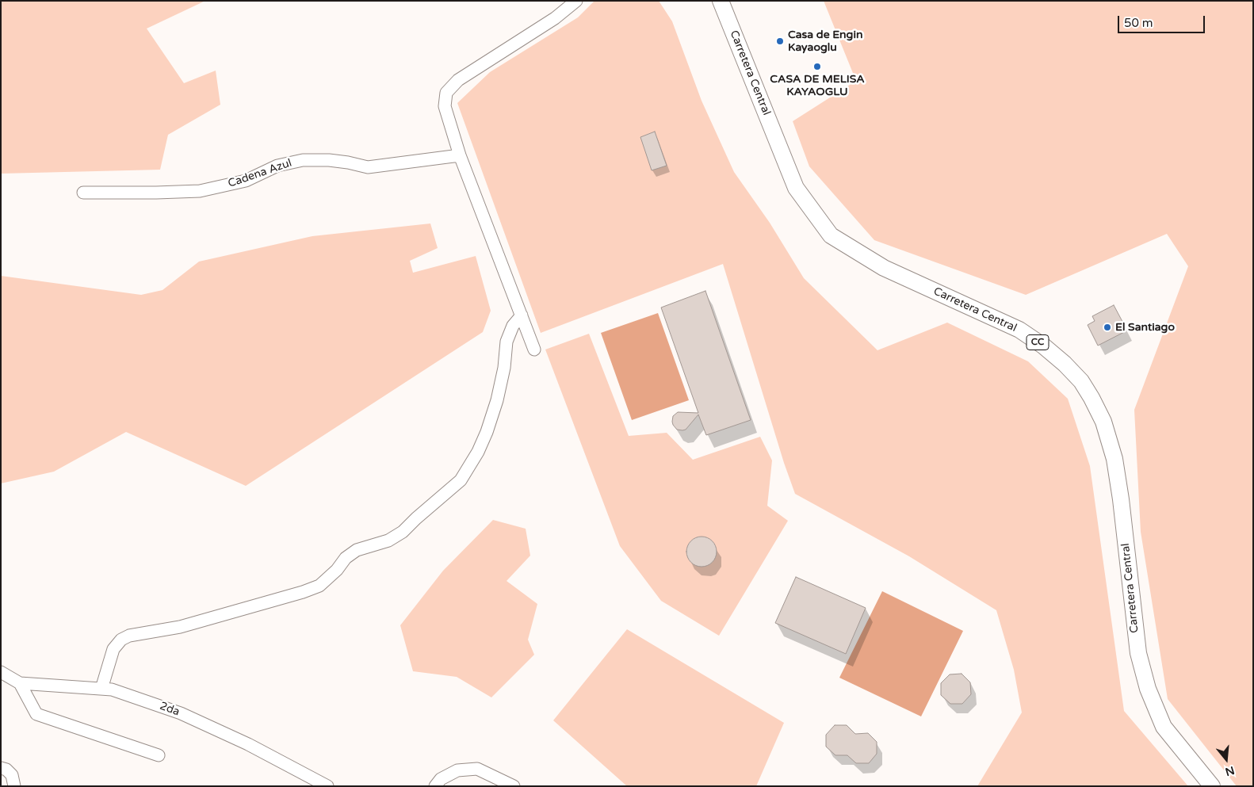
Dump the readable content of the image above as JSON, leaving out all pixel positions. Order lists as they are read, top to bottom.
{
  "streets": {
    "main road": ["Carretera Central", "CC"],
    "street": ["Cadena Azul", "2da"]
  },
  "places": ["Casa de Engin Kayaoglu", "CASA DE MELISA KAYAOGLU", "El Santiago"],
  "scale_bar": "50 m",
  "north": "bottom"
}
